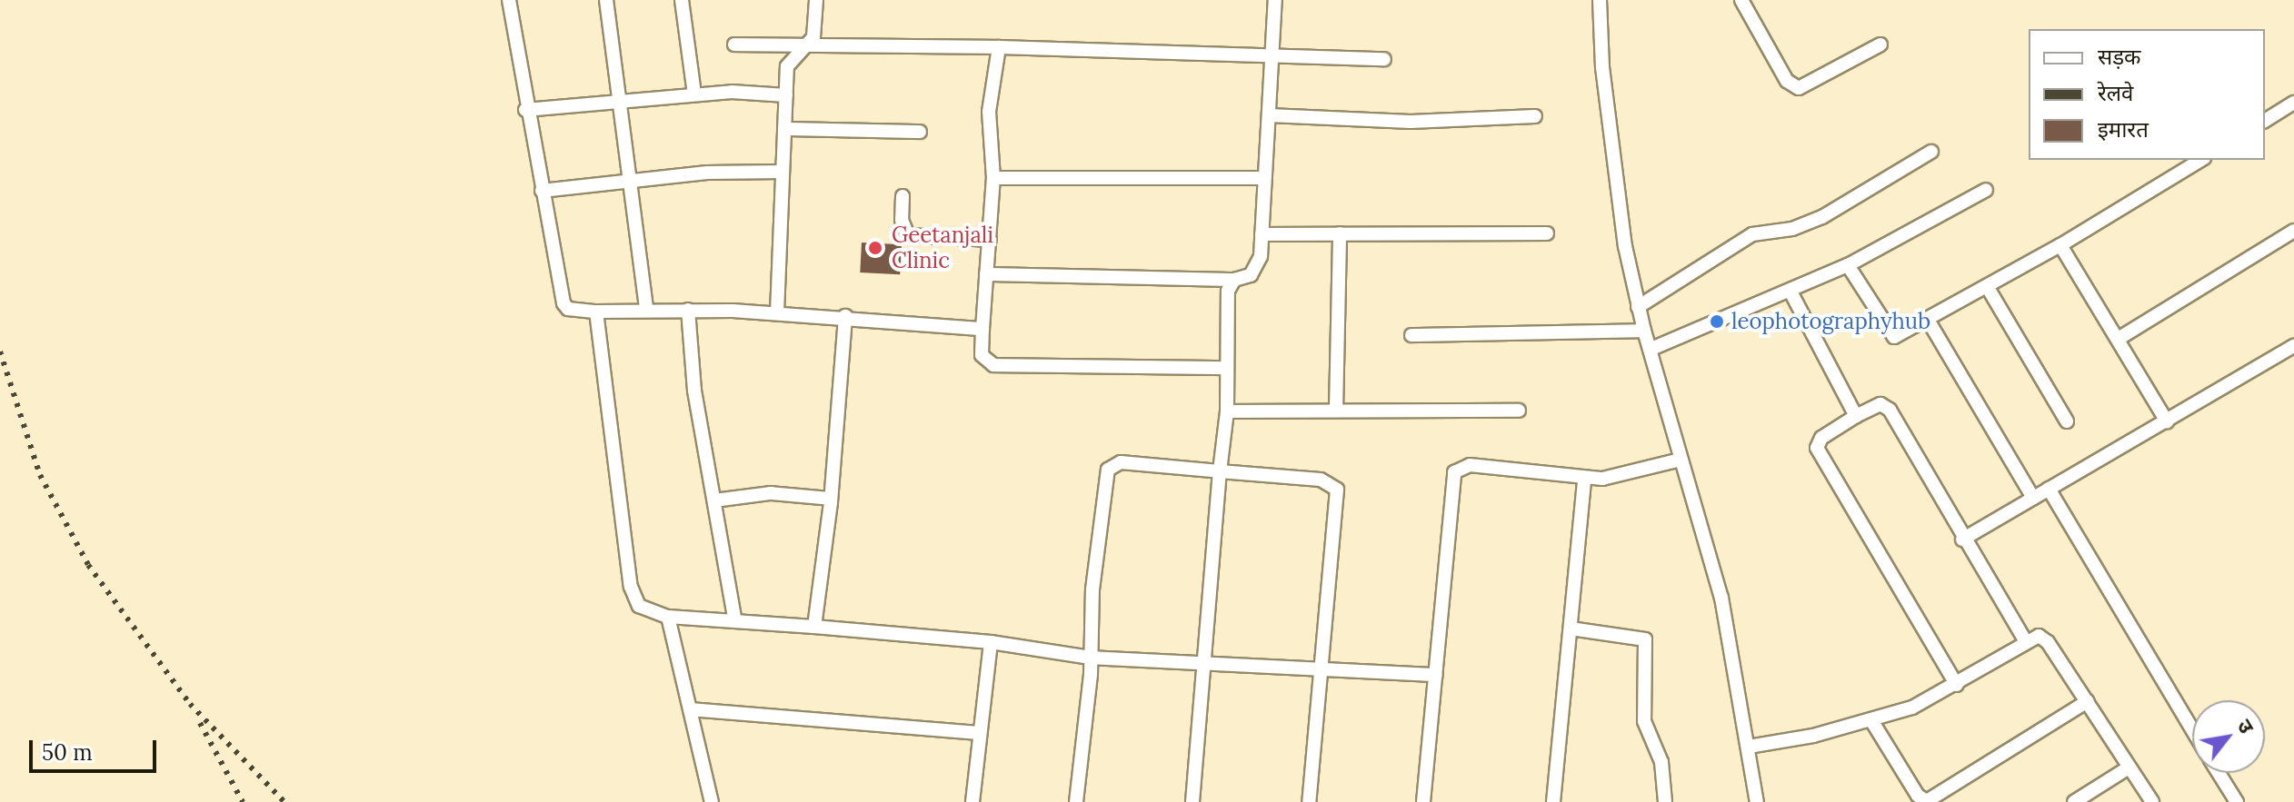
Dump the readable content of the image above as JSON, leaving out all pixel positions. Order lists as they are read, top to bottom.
{
  "places": ["Geetanjali Clinic", "leophotographyhub"],
  "legend": ["सड़क", "रेलवे", "इमारत"],
  "scale_bar": "50 m",
  "north": "top right"
}
